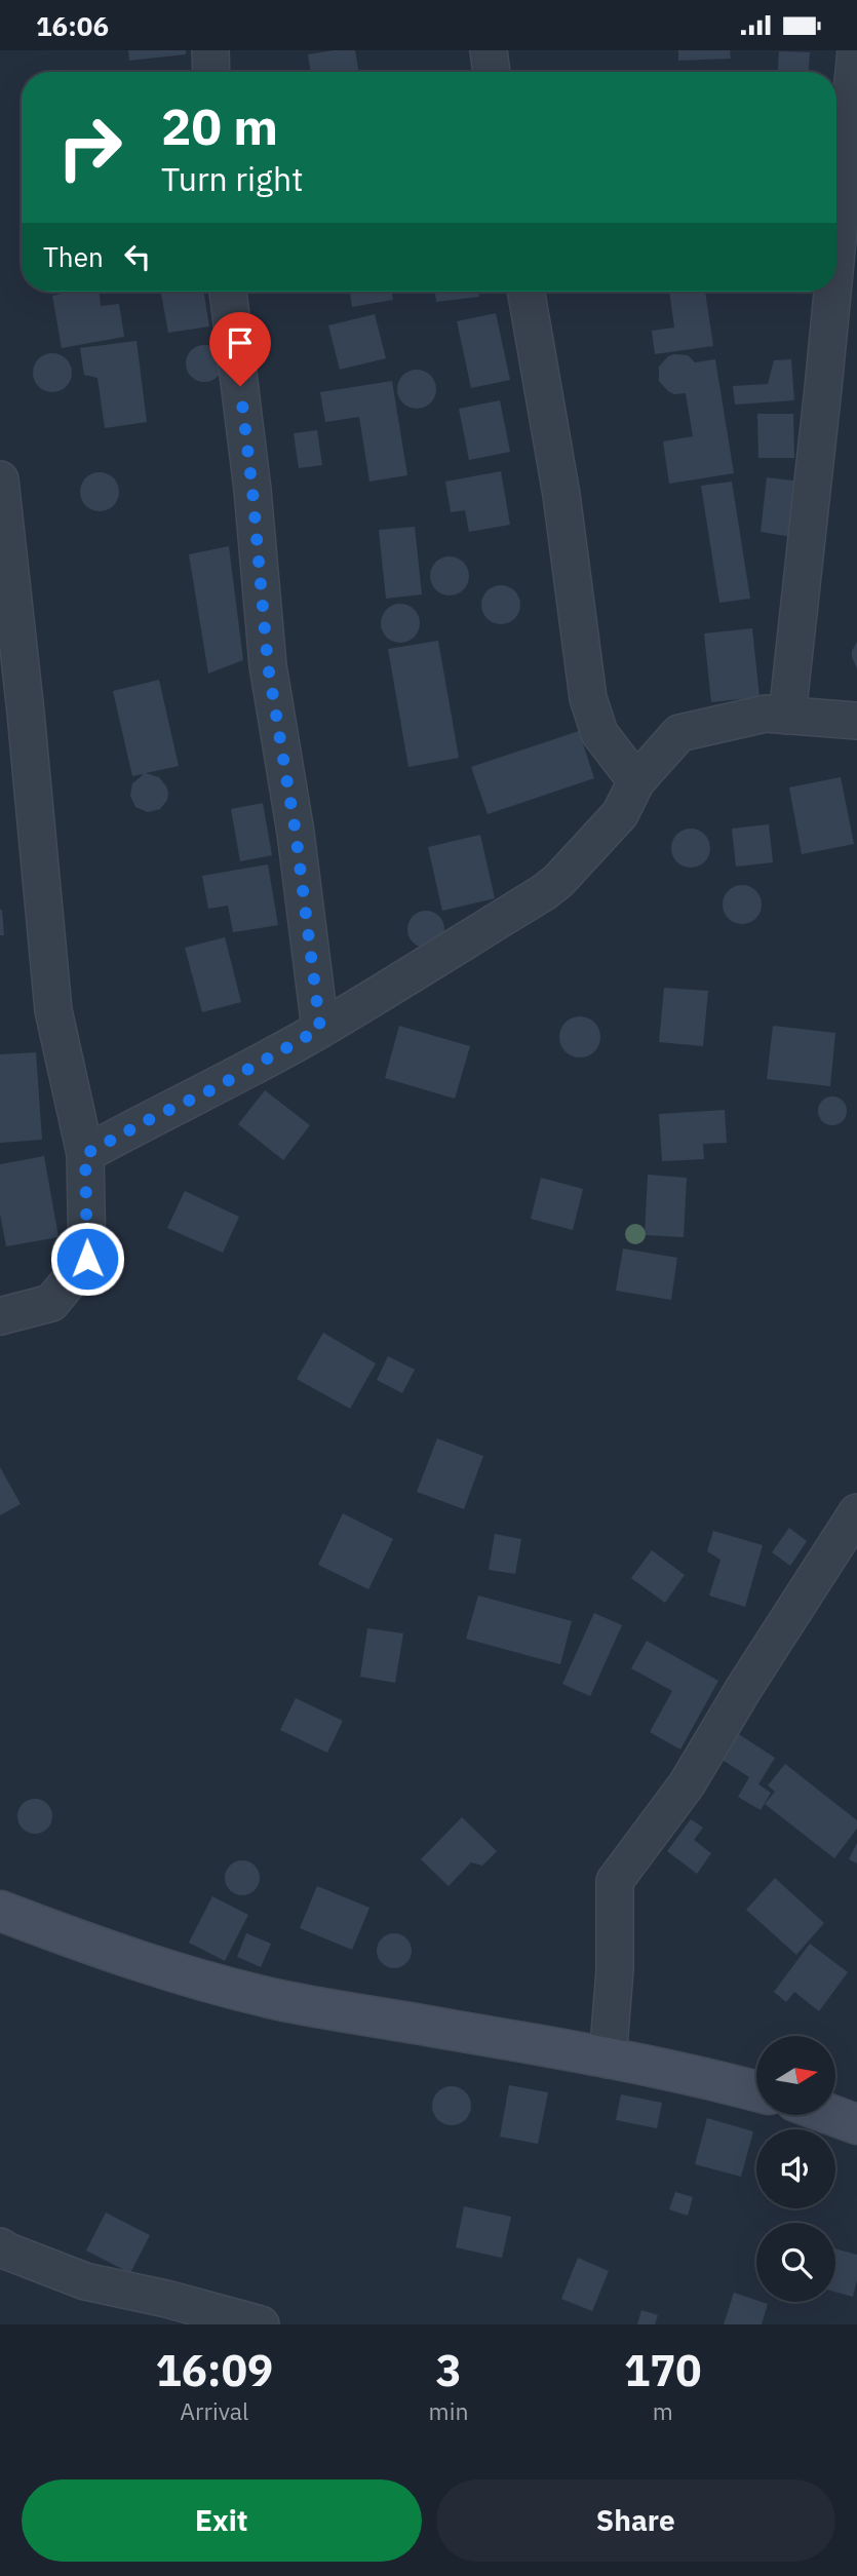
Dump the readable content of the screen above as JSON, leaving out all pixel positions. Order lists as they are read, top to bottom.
{
  "north": "right",
  "page": {
    "status": "16:06",
    "turn": ["20 m", "Turn right"],
    "then": "Then",
    "eta": [
      "16:09",
      "Arrival",
      "3",
      "min",
      "170",
      "m"
    ],
    "buttons": ["Exit", "Share"]
  }
}
